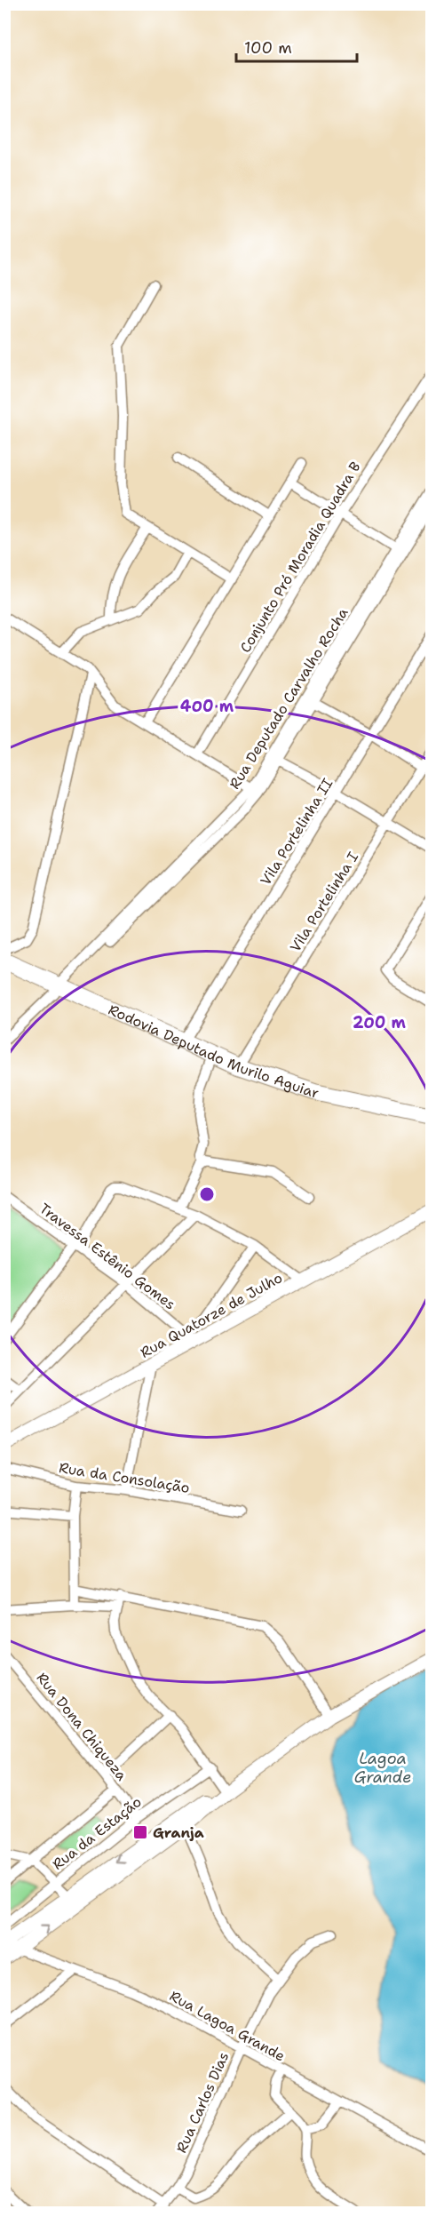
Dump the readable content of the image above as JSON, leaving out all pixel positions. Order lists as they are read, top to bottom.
{
  "streets": {
    "highway": ["Rodovia Deputado Murilo Aguiar"],
    "street": [
      "Conjunto Pró Moradia Quadra B",
      "Rua Deputado Carvalho Rocha",
      "Vila Portelinha II",
      "Vila Portelinha I",
      "Travessa Estênio Gomes",
      "Rua Quatorze de Julho",
      "Rua da Consolação",
      "Rua Dona Chiqueza",
      "Rua da Estação",
      "Rua Lagoa Grande",
      "Rua Carlos Dias"
    ]
  },
  "crossings": [
    ["Rua Deputado Carvalho Rocha", "Rodovia Deputado Murilo Aguiar"],
    ["Vila Portelinha II", "Rodovia Deputado Murilo Aguiar"],
    ["Vila Portelinha I", "Rodovia Deputado Murilo Aguiar"],
    ["Travessa Estênio Gomes", "Rua Quatorze de Julho"],
    ["Rua Dona Chiqueza", "Rua da Estação"],
    ["Rua Lagoa Grande", "Rua Carlos Dias"]
  ],
  "water": ["Lagoa Grande"],
  "places": {
    "transit": ["Granja"]
  },
  "scale_bar": "100 m",
  "rings": ["400 m", "200 m"]
}
